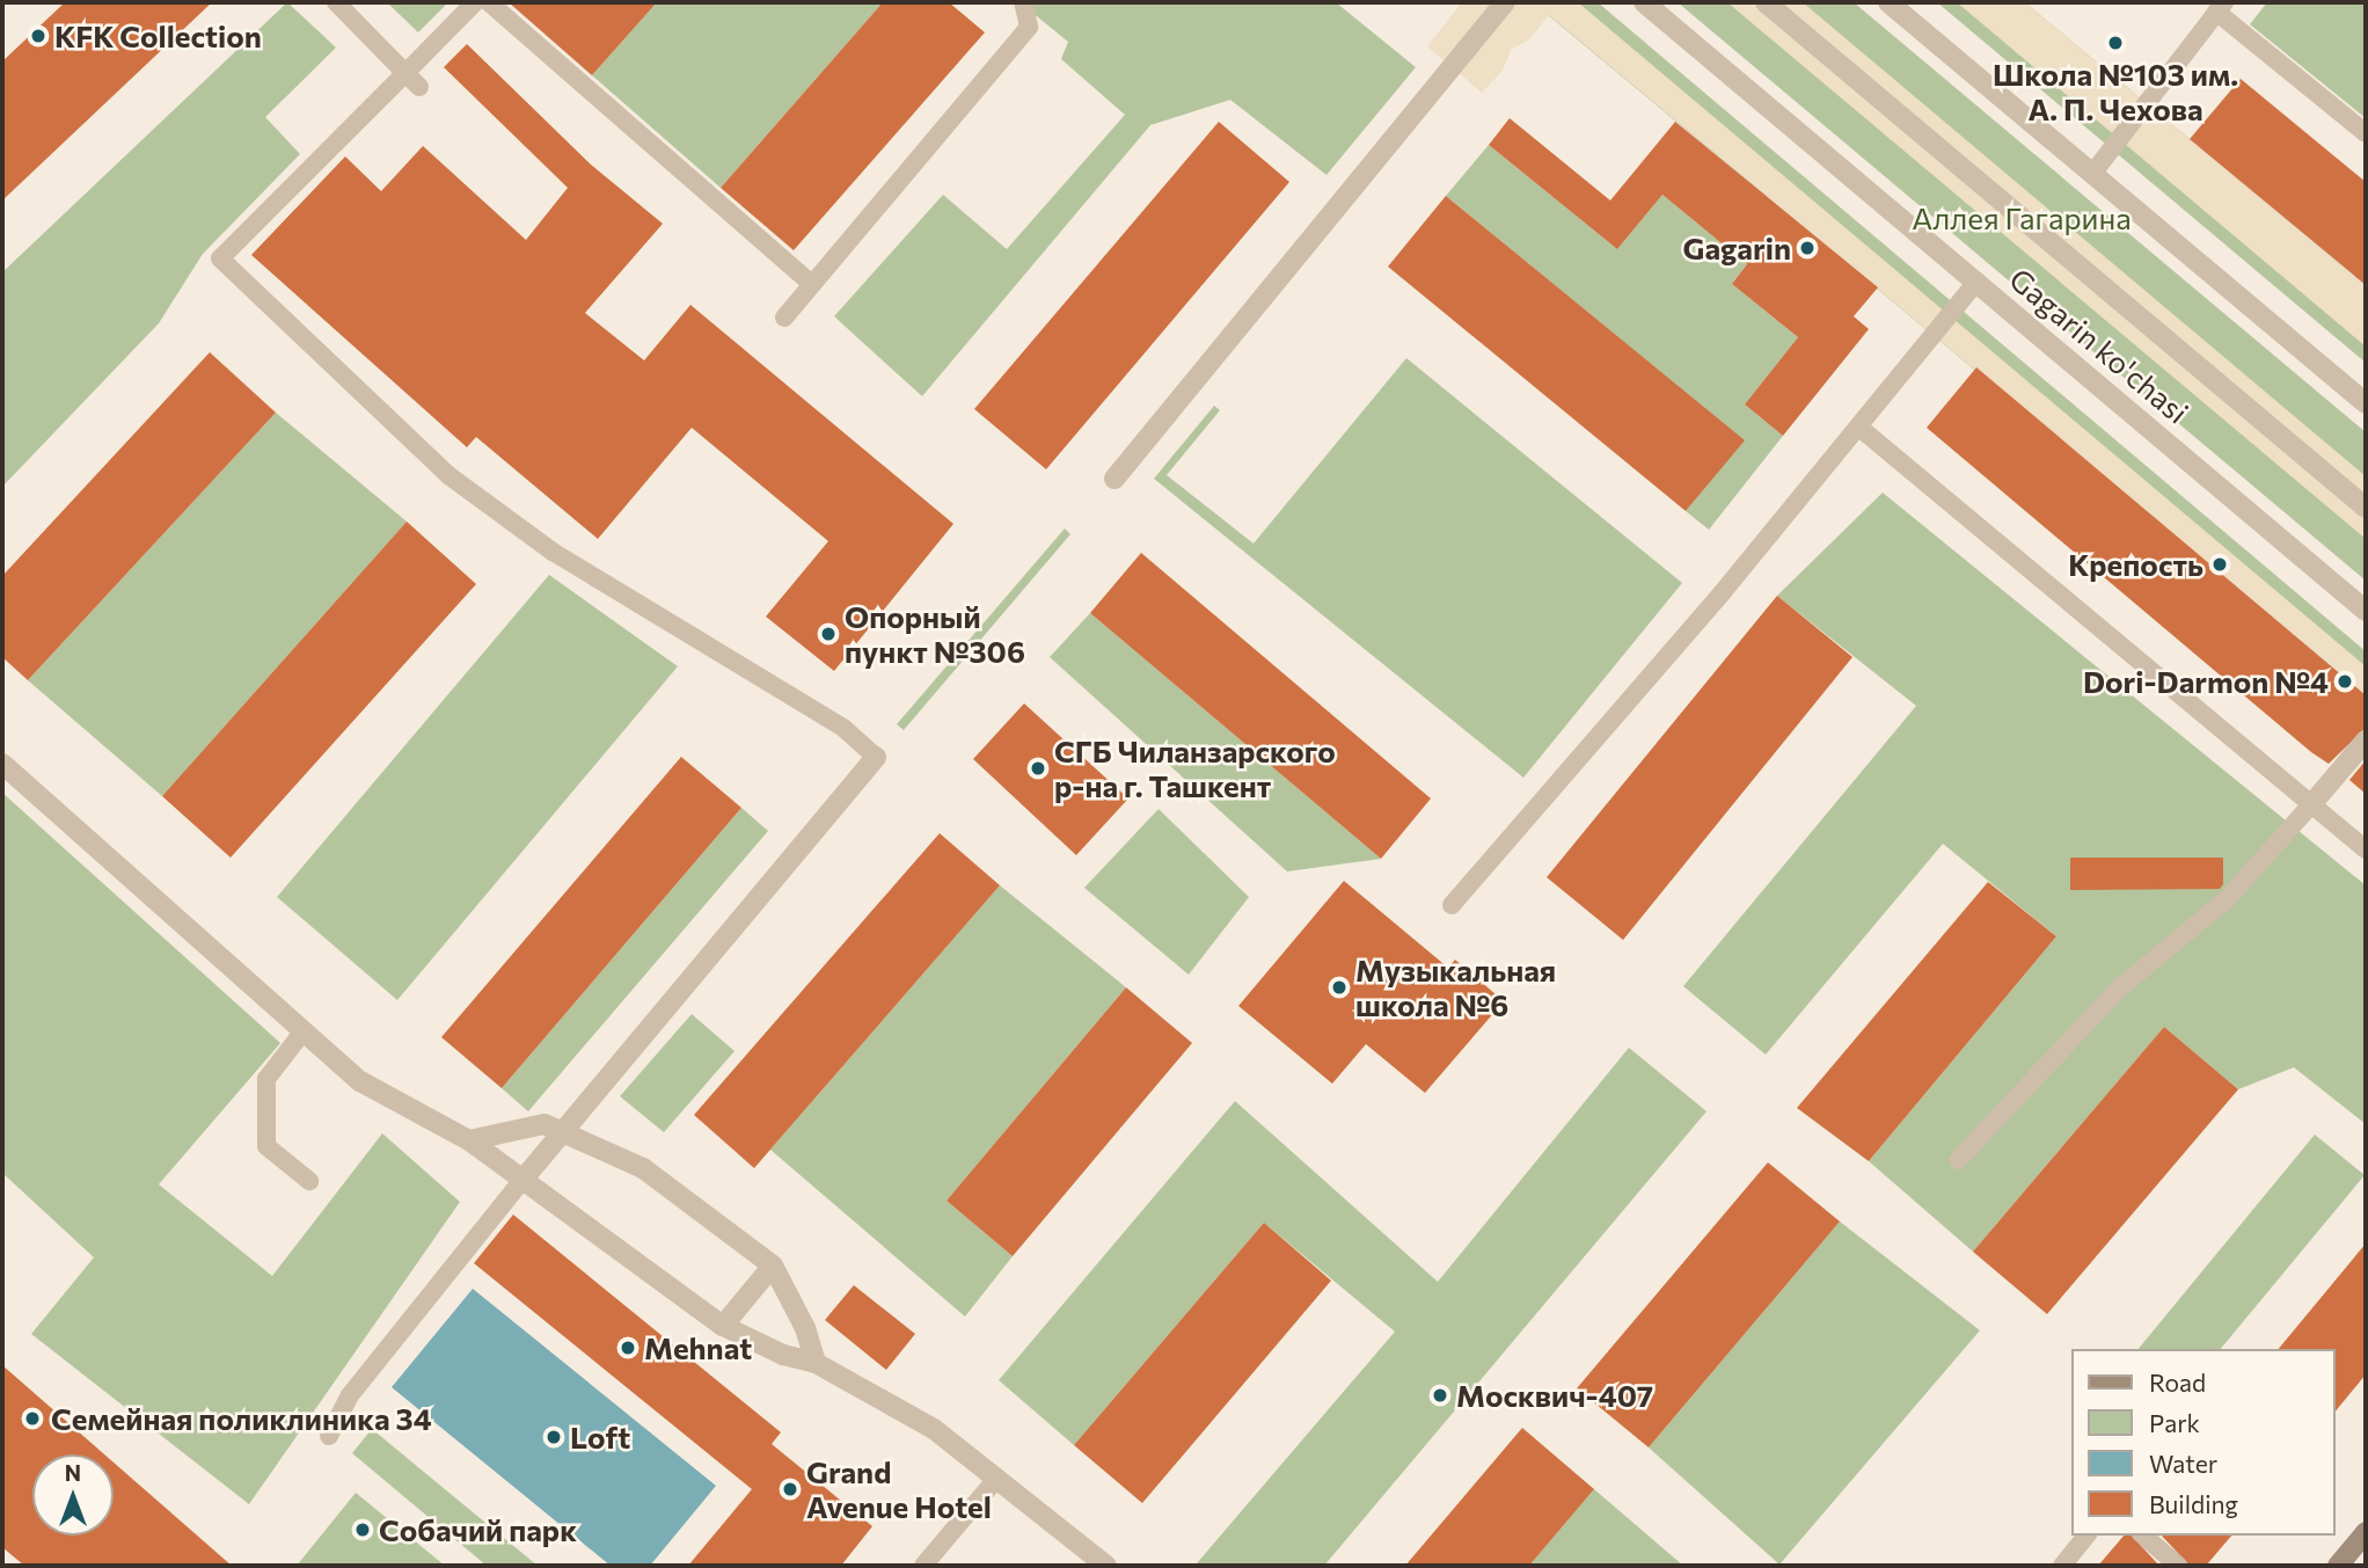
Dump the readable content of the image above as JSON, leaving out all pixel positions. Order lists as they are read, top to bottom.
{
  "streets": {
    "street": ["Gagarin ko'chasi"]
  },
  "parks": ["Аллея Гагарина"],
  "places": [
    "KFK Collection",
    "Школа №103 им. А. П. Чехова",
    "Gagarin",
    "Крепость",
    "Опорный пункт №306",
    "Dori-Darmon №4",
    "СГБ Чиланзарского р-на г. Ташкент",
    "Mузыкальная школа №6",
    "Mehnat",
    "Москвич-407",
    "Семейная поликлиника 34",
    "Loft",
    "Grand Avenue Hotel",
    "Собачий парк"
  ],
  "legend": [
    "Road",
    "Park",
    "Water",
    "Building"
  ],
  "north": "top"
}
